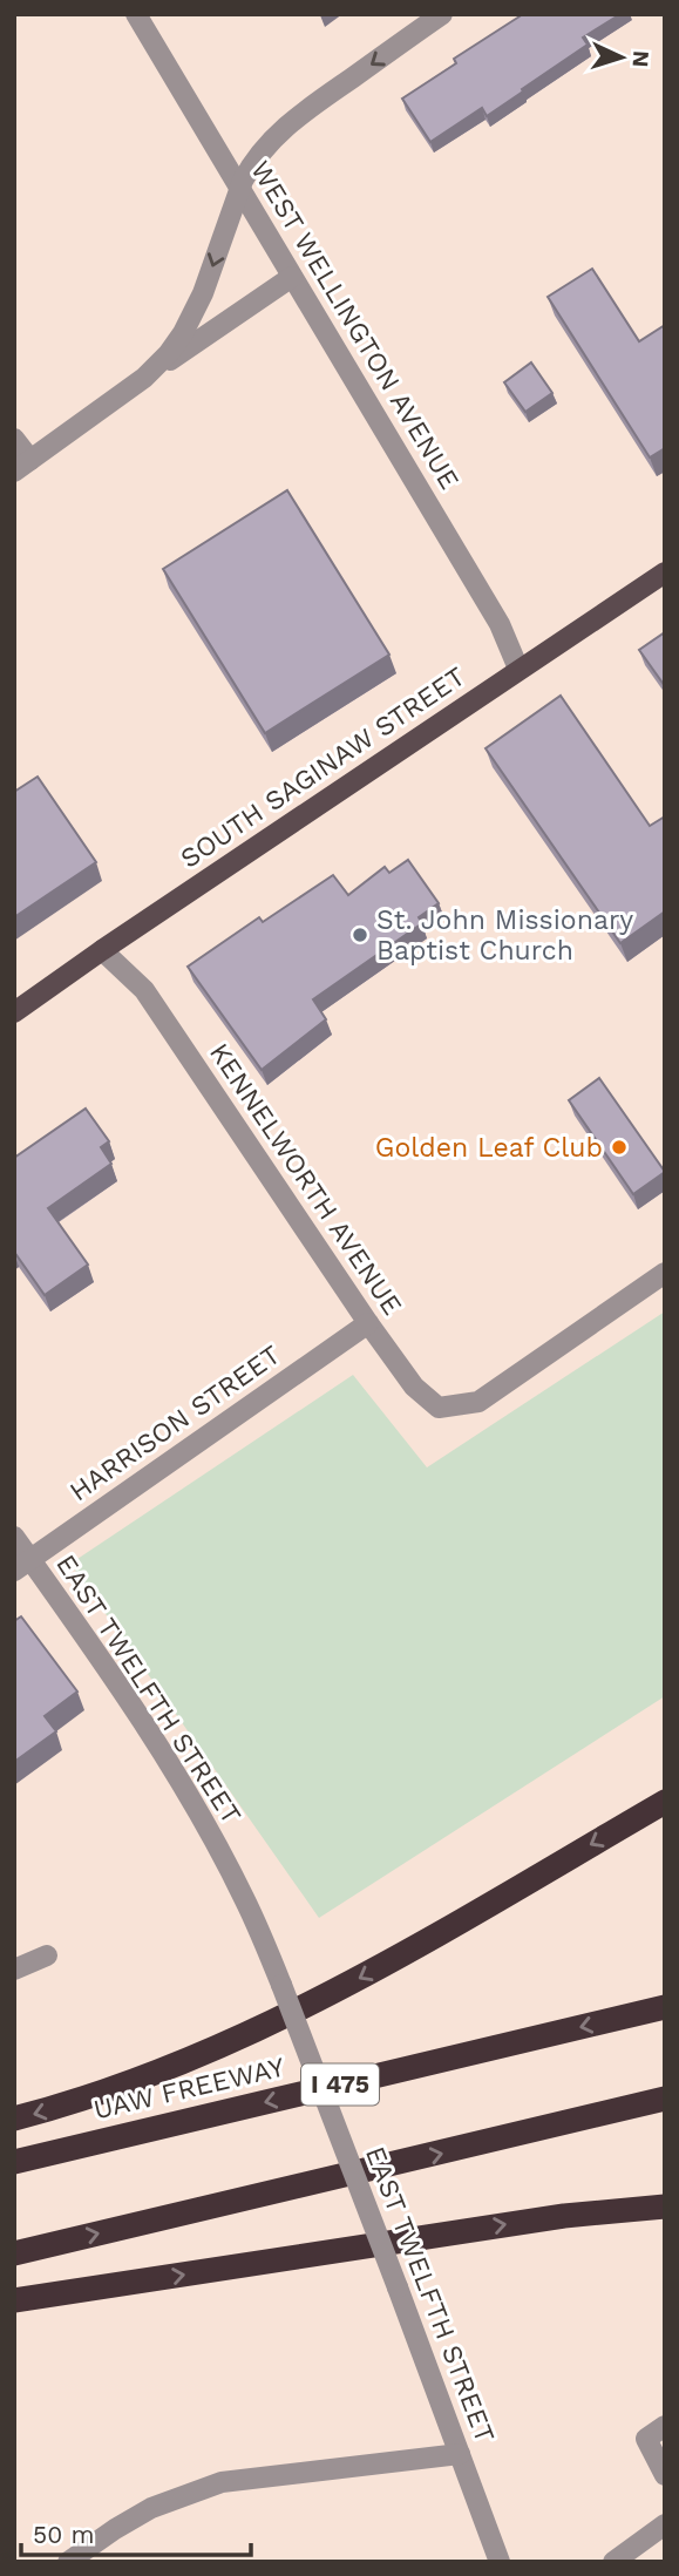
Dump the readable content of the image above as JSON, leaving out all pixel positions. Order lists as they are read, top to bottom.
{
  "streets": {
    "highway": ["I 475", "UAW FREEWAY"],
    "main road": ["SOUTH SAGINAW STREET"],
    "street": [
      "WEST WELLINGTON AVENUE",
      "KENNELWORTH AVENUE",
      "HARRISON STREET",
      "EAST TWELFTH STREET"
    ]
  },
  "crossings": [
    ["WEST WELLINGTON AVENUE", "SOUTH SAGINAW STREET"],
    ["SOUTH SAGINAW STREET", "KENNELWORTH AVENUE"],
    ["KENNELWORTH AVENUE", "HARRISON STREET"],
    ["HARRISON STREET", "EAST TWELFTH STREET"]
  ],
  "places": ["St. John Missionary Baptist Church", "Golden Leaf Club"],
  "scale_bar": "50 m",
  "north": "right"
}
